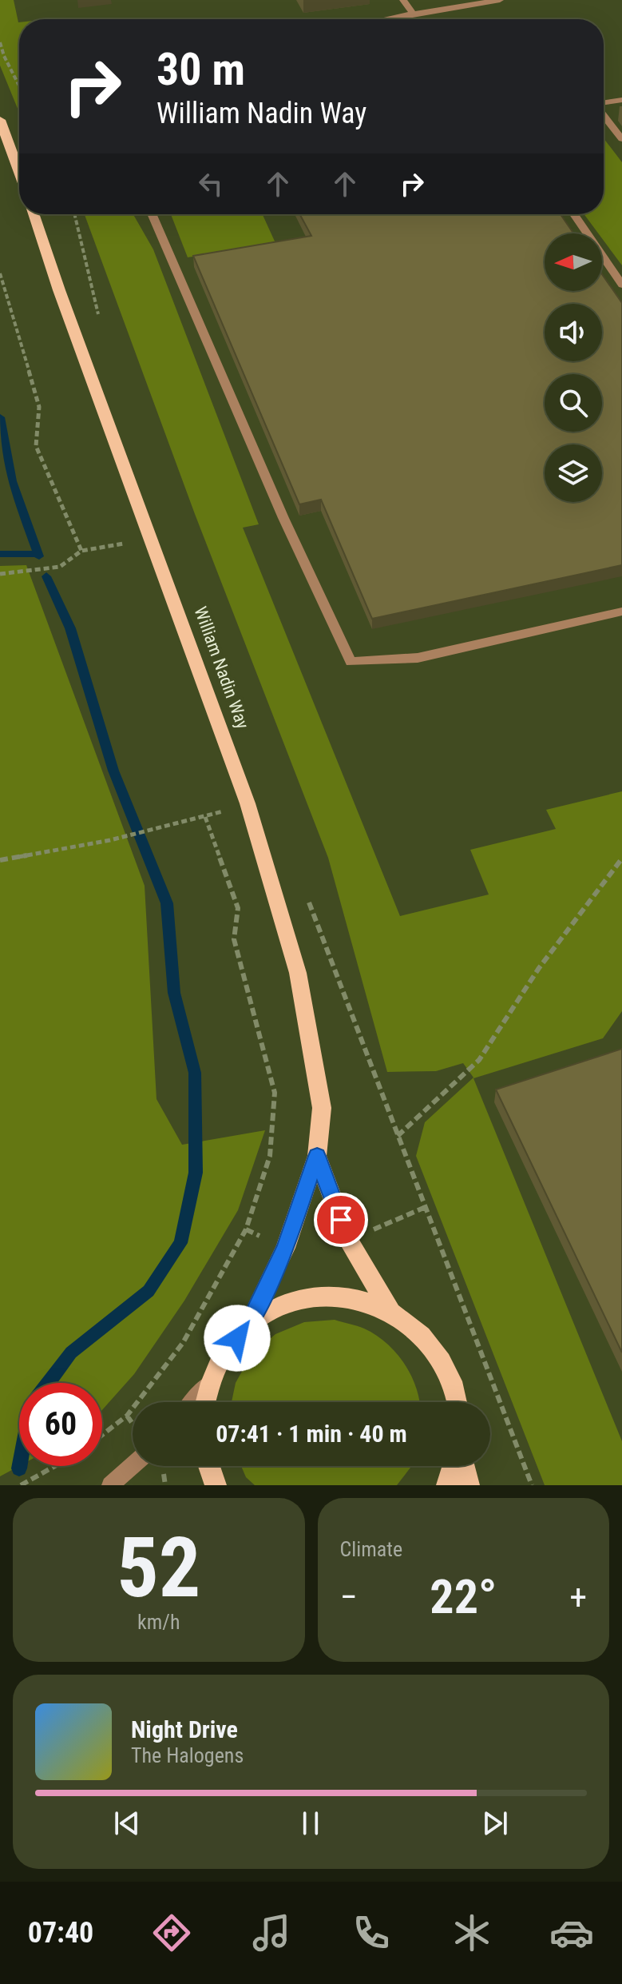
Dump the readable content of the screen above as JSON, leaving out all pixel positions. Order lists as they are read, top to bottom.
{
  "streets": {
    "main road": ["William Nadin Way"]
  },
  "north": "left",
  "page": {
    "turn": ["30 m", "William Nadin Way"],
    "limit": "60",
    "trip": "07:41 · 1 min · 40 m",
    "tile": [
      ["52", "km/h"],
      "Climate"
    ],
    "heat": ["−", "22°", "+"],
    "song": ["Night Drive", "The Halogens"],
    "tabs": "07:40"
  }
}
